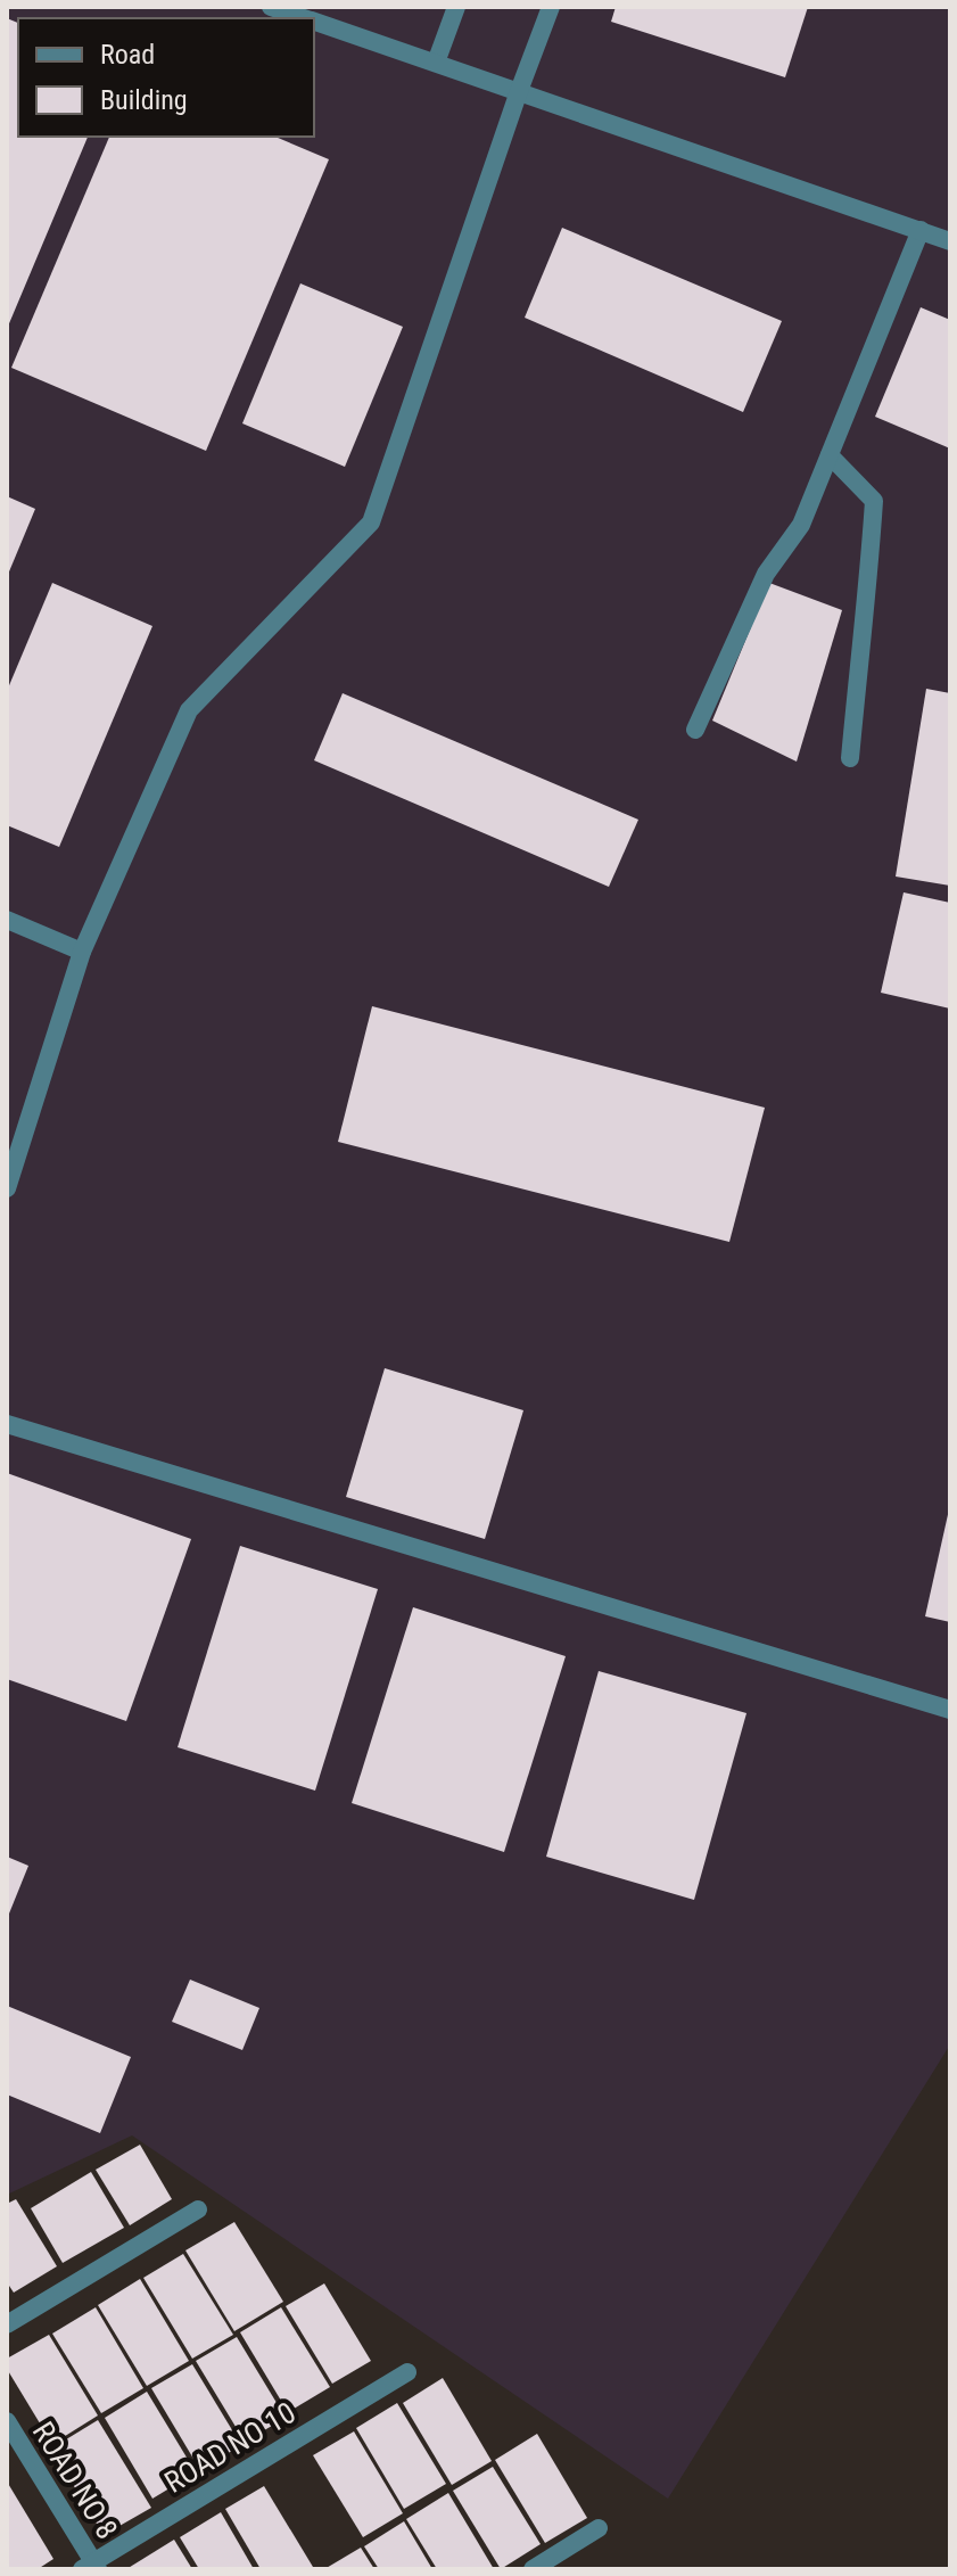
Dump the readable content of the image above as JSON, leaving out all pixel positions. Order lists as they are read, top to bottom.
{
  "streets": {
    "street": ["ROAD NO 10", "ROAD NO 8"]
  },
  "crossings": [
    ["ROAD NO 10", "ROAD NO 8"]
  ],
  "legend": ["Road", "Building"]
}
